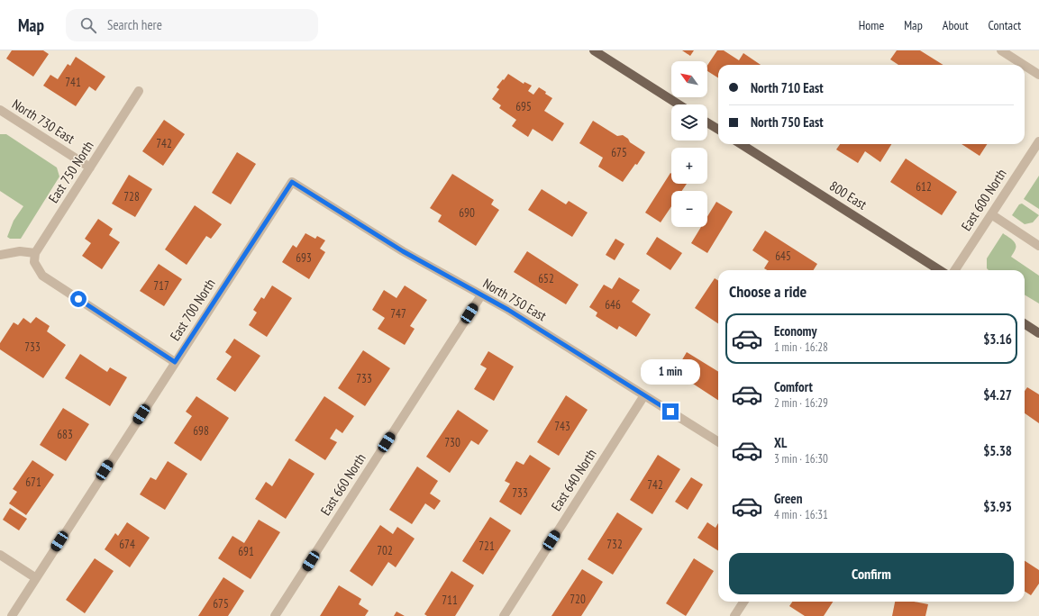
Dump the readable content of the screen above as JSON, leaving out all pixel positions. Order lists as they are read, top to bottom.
{
  "streets": {
    "main road": ["800 East"],
    "street": [
      "North 730 East",
      "East 750 North",
      "East 600 North",
      "North 750 East",
      "East 700 North",
      "East 640 North",
      "East 660 North"
    ]
  },
  "crossings": [
    ["North 730 East", "East 750 North"],
    ["North 750 East", "East 700 North"],
    ["North 750 East", "East 640 North"],
    ["North 750 East", "East 660 North"]
  ],
  "house_numbers": [
    "741",
    "695",
    "742",
    "675",
    "612",
    "728",
    "690",
    "645",
    "693",
    "652",
    "717",
    "646",
    "747",
    "733",
    "733",
    "743",
    "698",
    "683",
    "730",
    "671",
    "742",
    "733",
    "674",
    "732",
    "721",
    "702",
    "691",
    "720",
    "711",
    "675"
  ],
  "north": "top left",
  "page": {
    "header": "Map",
    "search": "Search here",
    "nav": [
      "Home",
      "Map",
      "About",
      "Contact"
    ],
    "map_buttons": ["+", "−"],
    "banner": ["North 710 East", "North 750 East"],
    "heading": "Choose a ride",
    "list": [
      {
        "name": "Economy",
        "note": "1 min · 16:28",
        "value": "$3.16"
      },
      {
        "name": "Comfort",
        "note": "2 min · 16:29",
        "value": "$4.27"
      },
      {
        "name": "XL",
        "note": "3 min · 16:30",
        "value": "$5.38"
      },
      {
        "name": "Green",
        "note": "4 min · 16:31",
        "value": "$3.93"
      }
    ],
    "bubble": "1 min",
    "buttons": "Confirm"
  }
}
